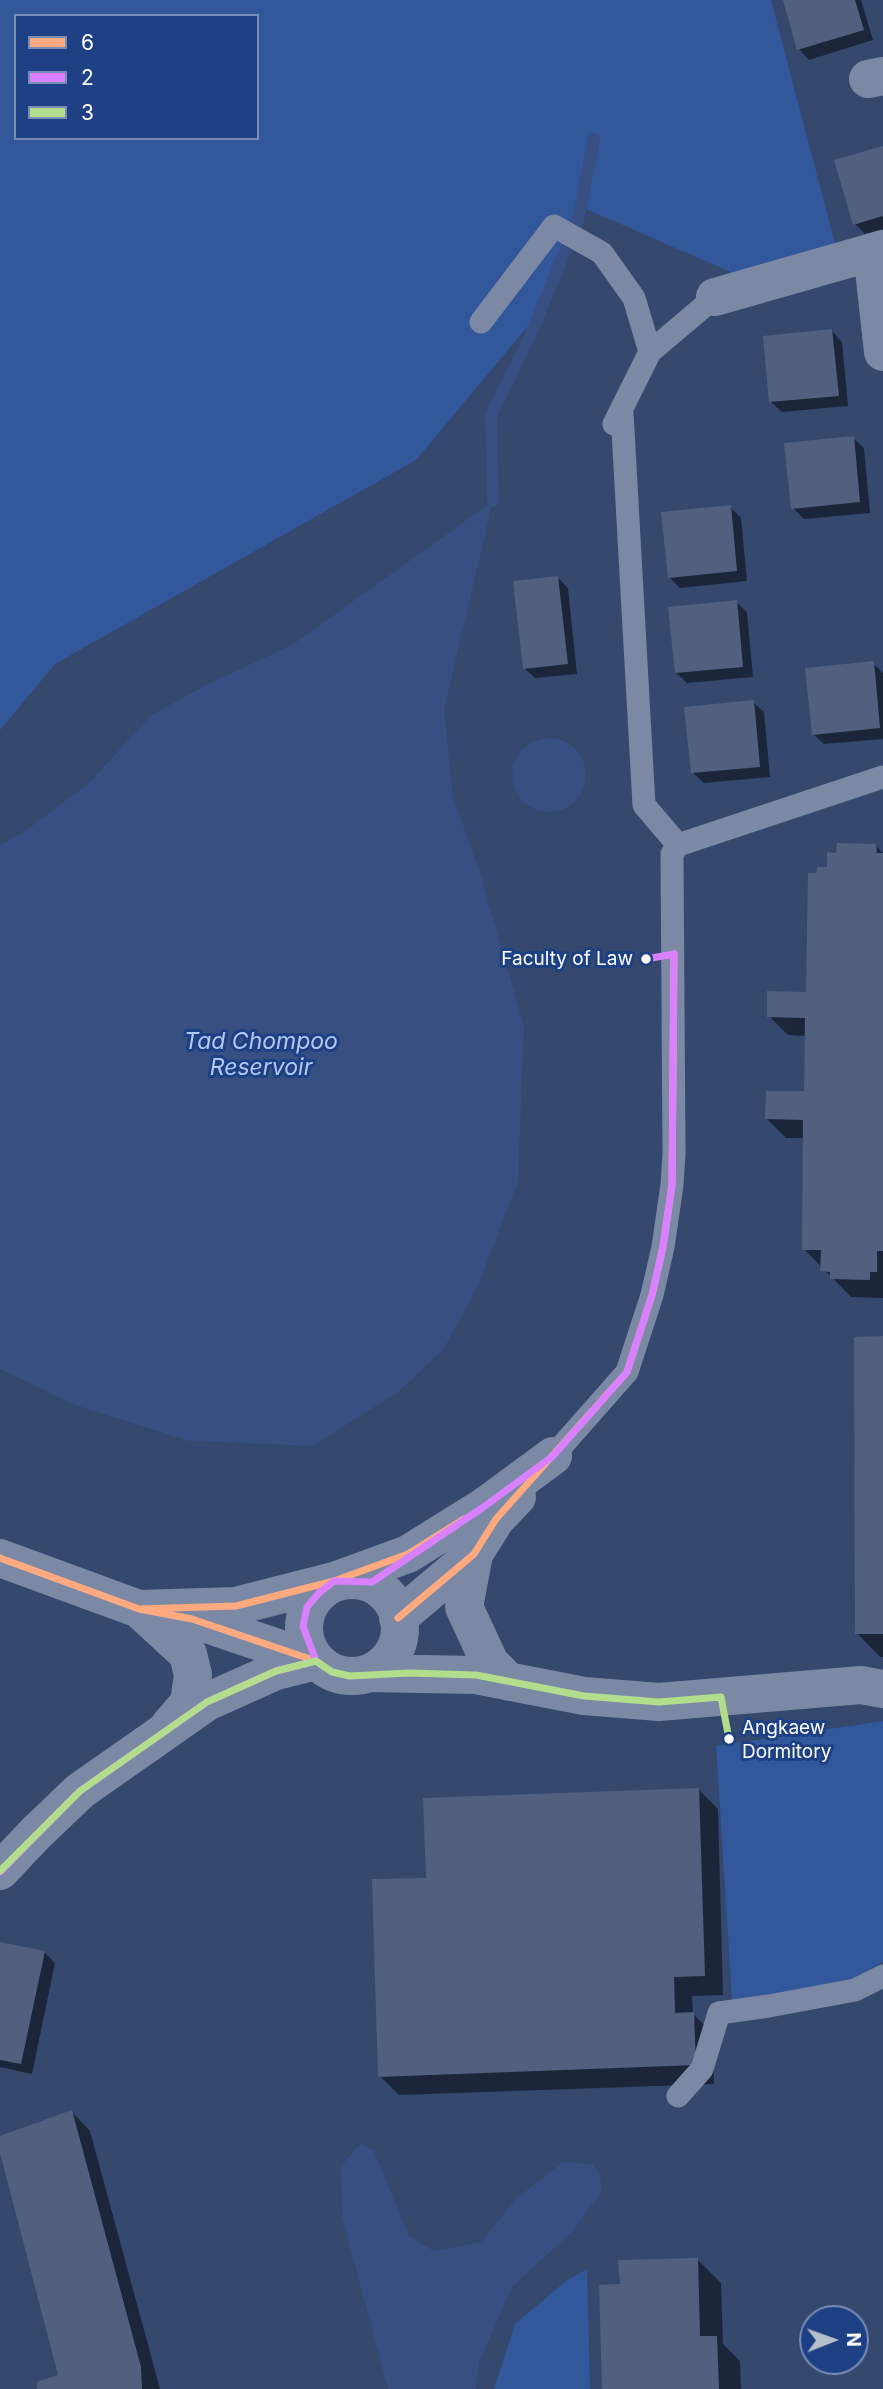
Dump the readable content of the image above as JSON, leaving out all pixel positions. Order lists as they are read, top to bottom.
{
  "water": ["Tad Chompoo Reservoir"],
  "places": ["Faculty of Law", "Angkaew Dormitory"],
  "lines": ["transit line 6", "transit line 2", "transit line 3"],
  "legend": ["6", "2", "3"],
  "north": "right"
}
